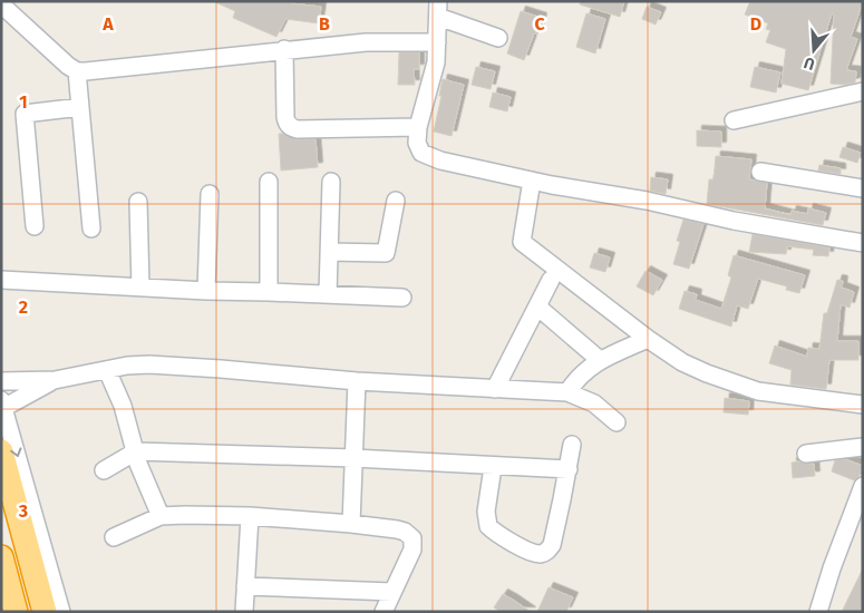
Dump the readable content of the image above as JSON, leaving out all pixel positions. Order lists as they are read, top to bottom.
{
  "north": "bottom",
  "grid": {
    "columns": [
      "A",
      "B",
      "C",
      "D"
    ],
    "rows": ["1", "2", "3"]
  }
}
